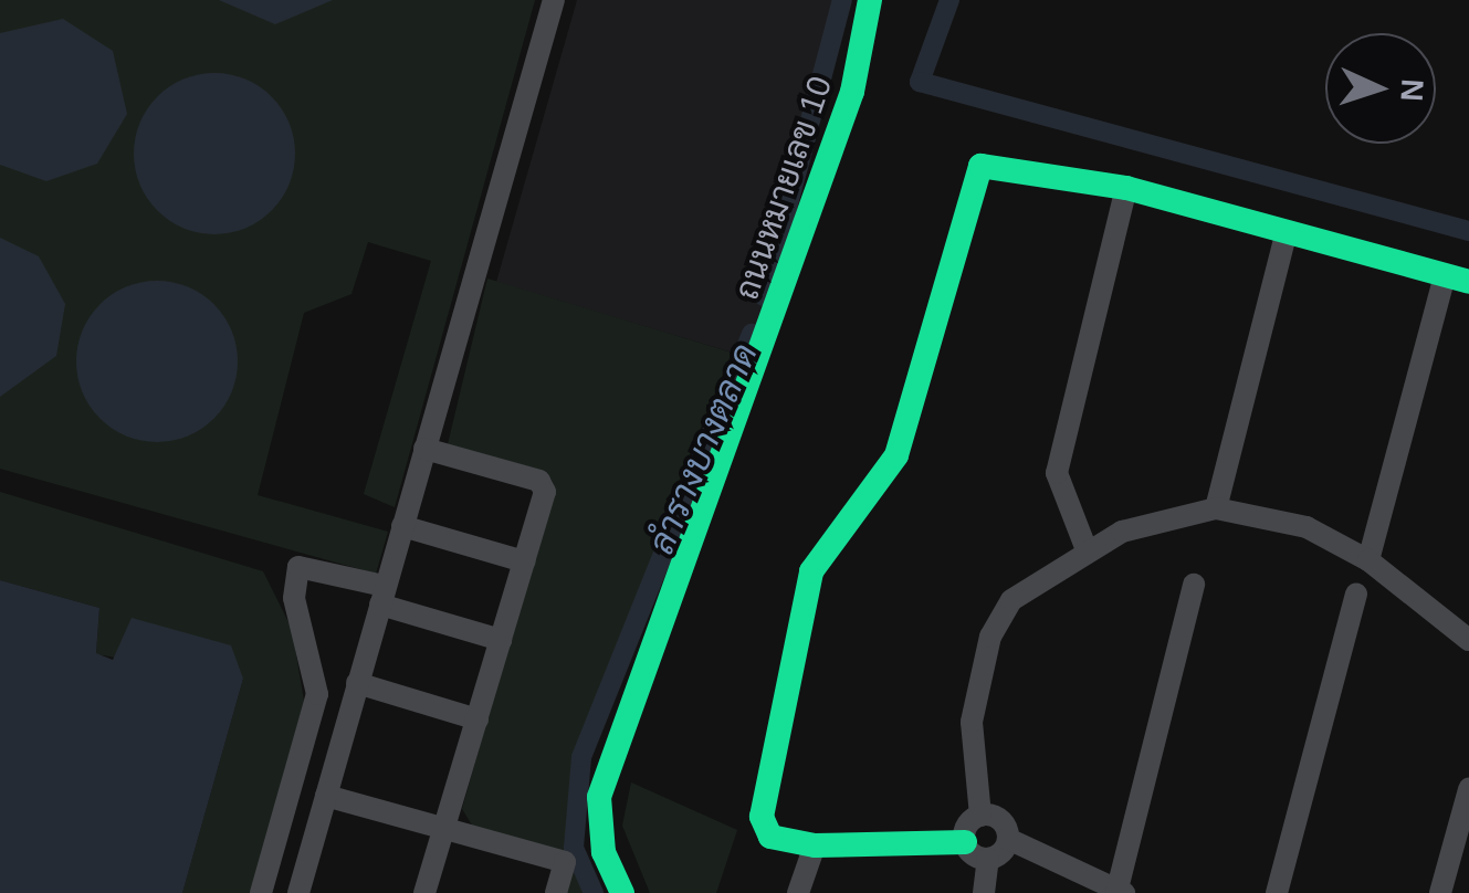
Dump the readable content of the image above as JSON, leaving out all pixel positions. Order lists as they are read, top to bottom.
{
  "streets": {
    "street": ["ถนนหมายเลข 10"]
  },
  "water": ["ลำรางบางตลาด"],
  "north": "right"
}
